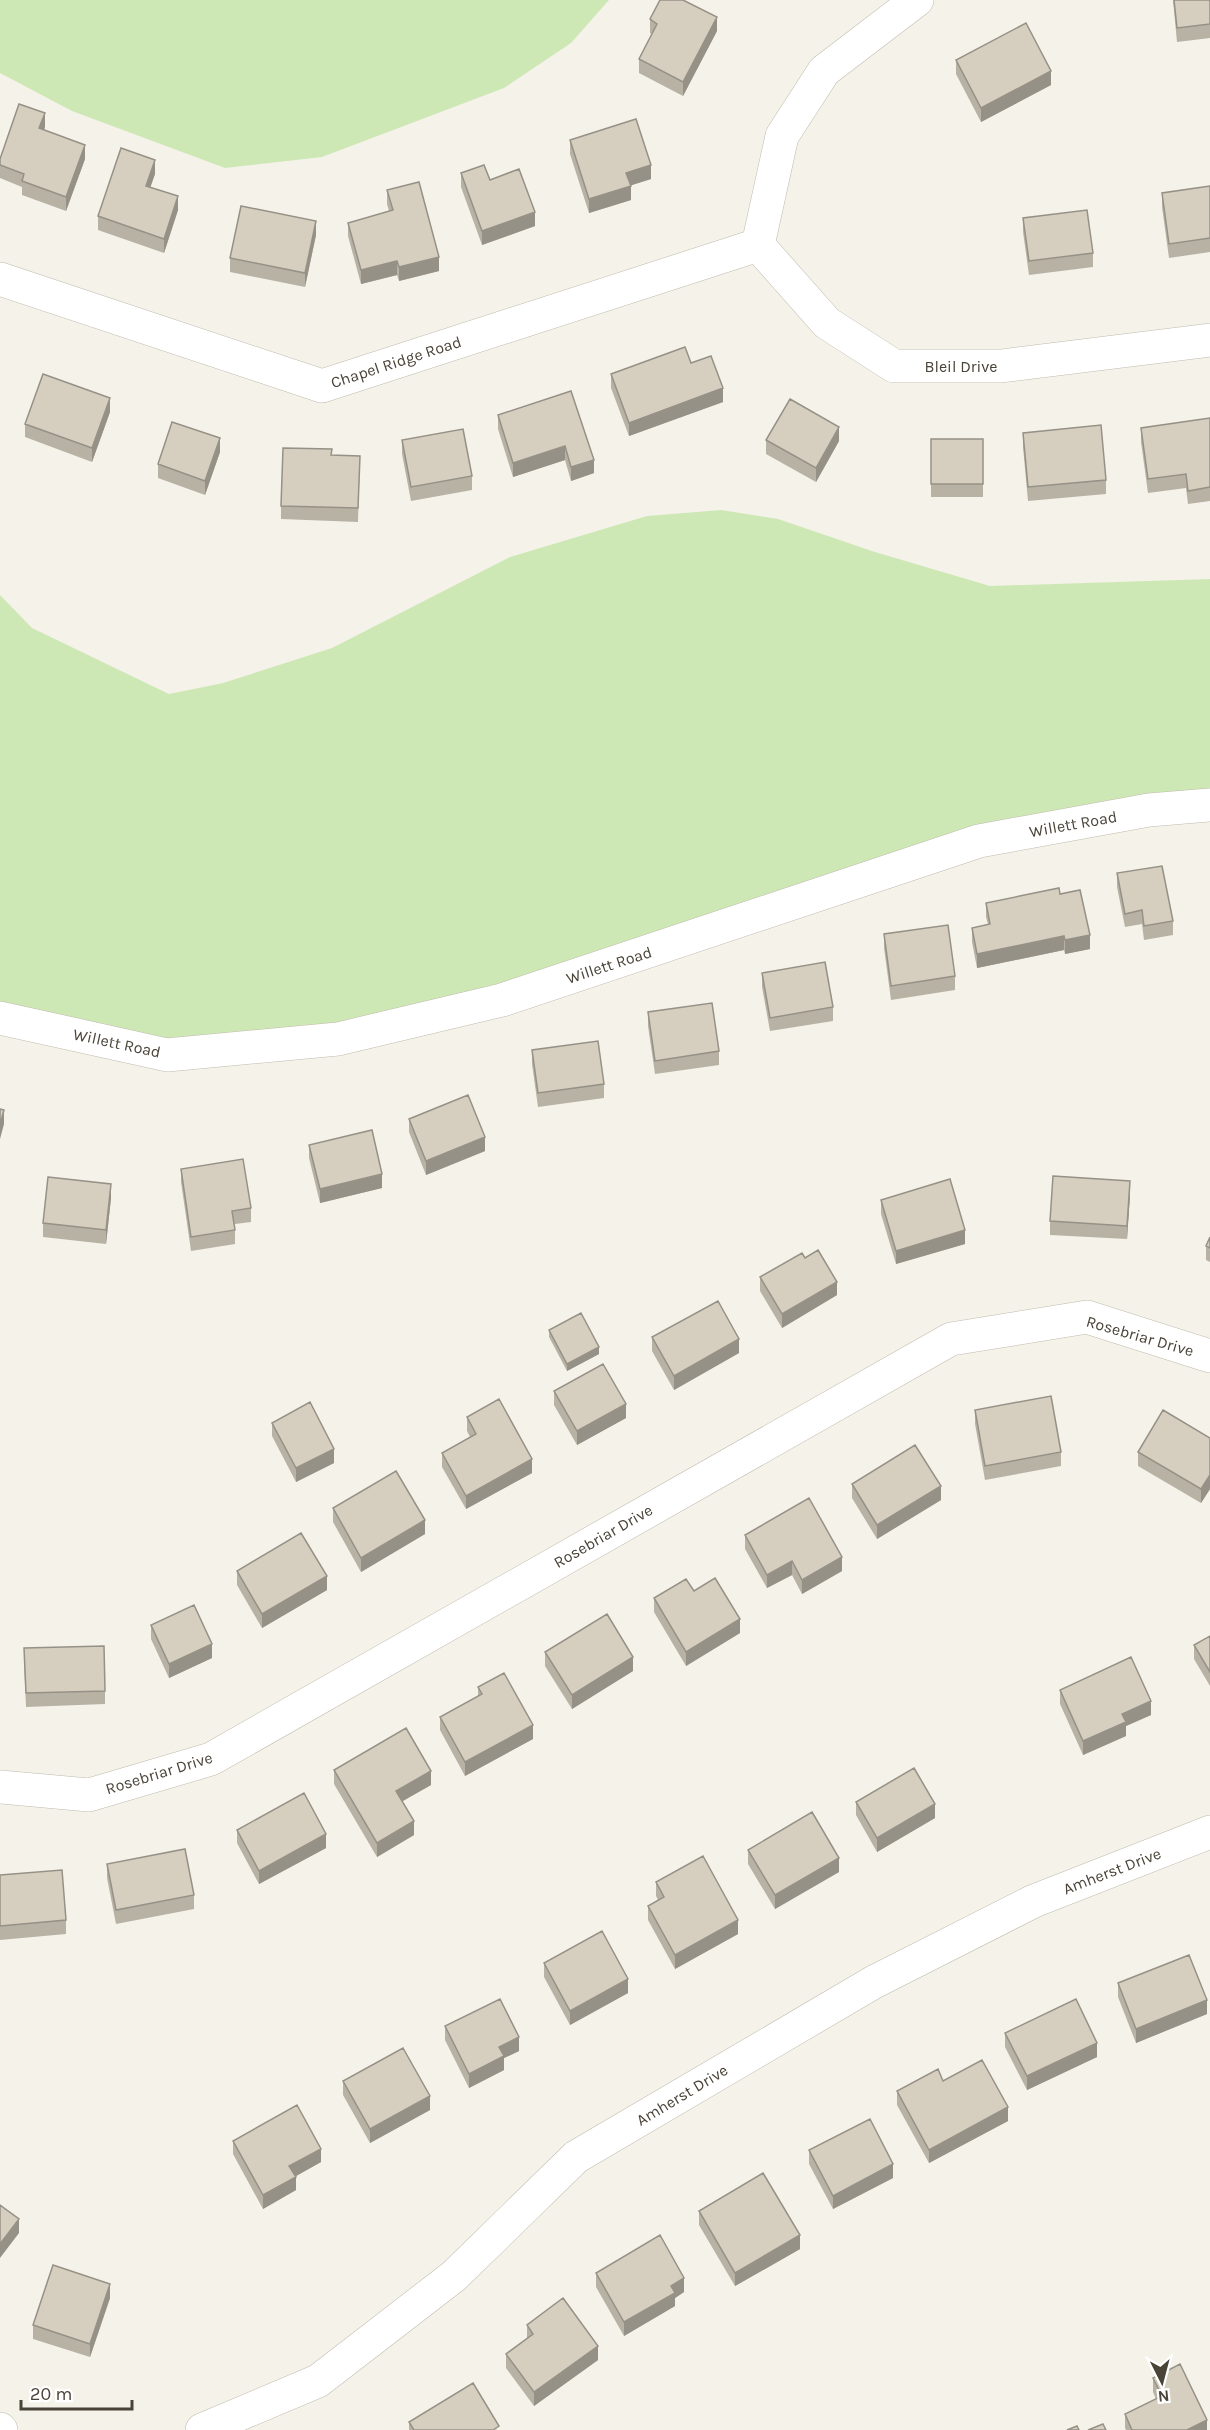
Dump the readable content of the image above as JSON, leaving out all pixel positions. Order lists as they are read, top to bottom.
{
  "streets": {
    "street": [
      "Chapel Ridge Road",
      "Bleil Drive",
      "Willett Road",
      "Rosebriar Drive",
      "Amherst Drive"
    ]
  },
  "crossings": [
    ["Chapel Ridge Road", "Bleil Drive"]
  ],
  "scale_bar": "20 m",
  "north": "bottom"
}
